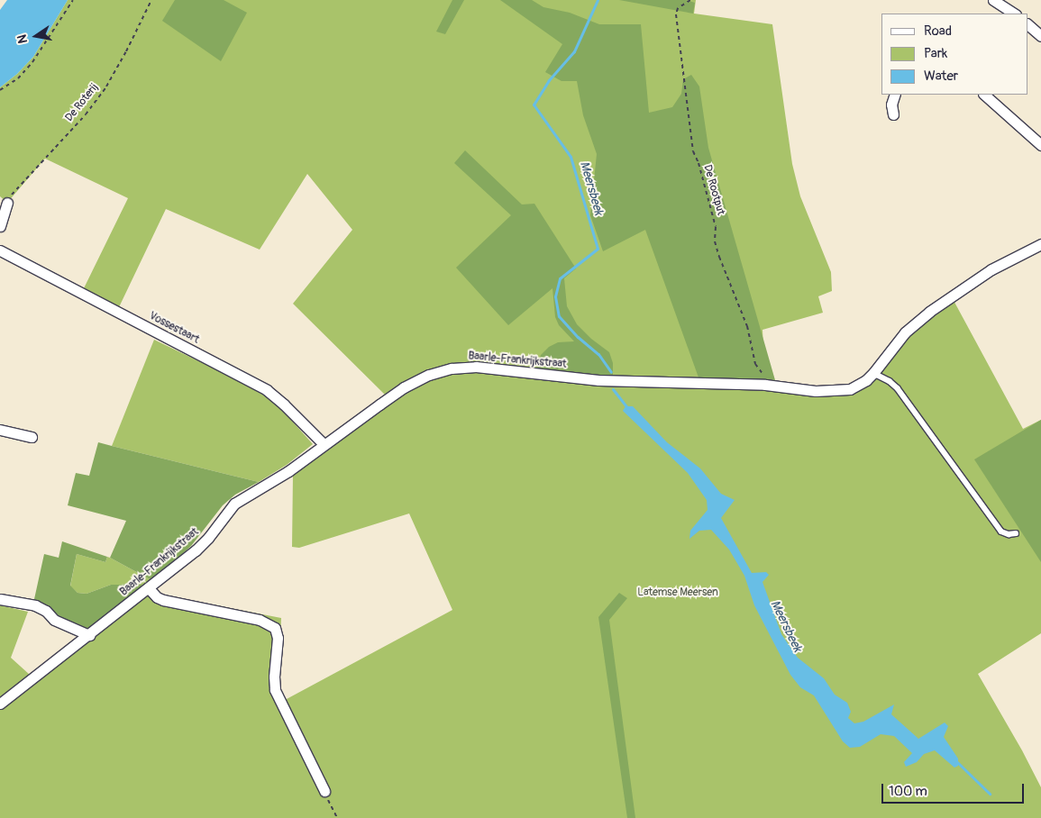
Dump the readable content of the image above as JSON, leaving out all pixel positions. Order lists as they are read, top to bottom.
{
  "streets": {
    "street": ["Vossestaart", "Baarle-Frankrijkstraat"],
    "path": ["De Roterij", "De Rootput"]
  },
  "crossings": [
    ["De Rootput", "Baarle-Frankrijkstraat"],
    ["Vossestaart", "Baarle-Frankrijkstraat"]
  ],
  "water": ["Meersbeek"],
  "parks": ["Latemse Meersen"],
  "legend": ["Road", "Park", "Water"],
  "scale_bar": "100 m",
  "north": "left"
}
